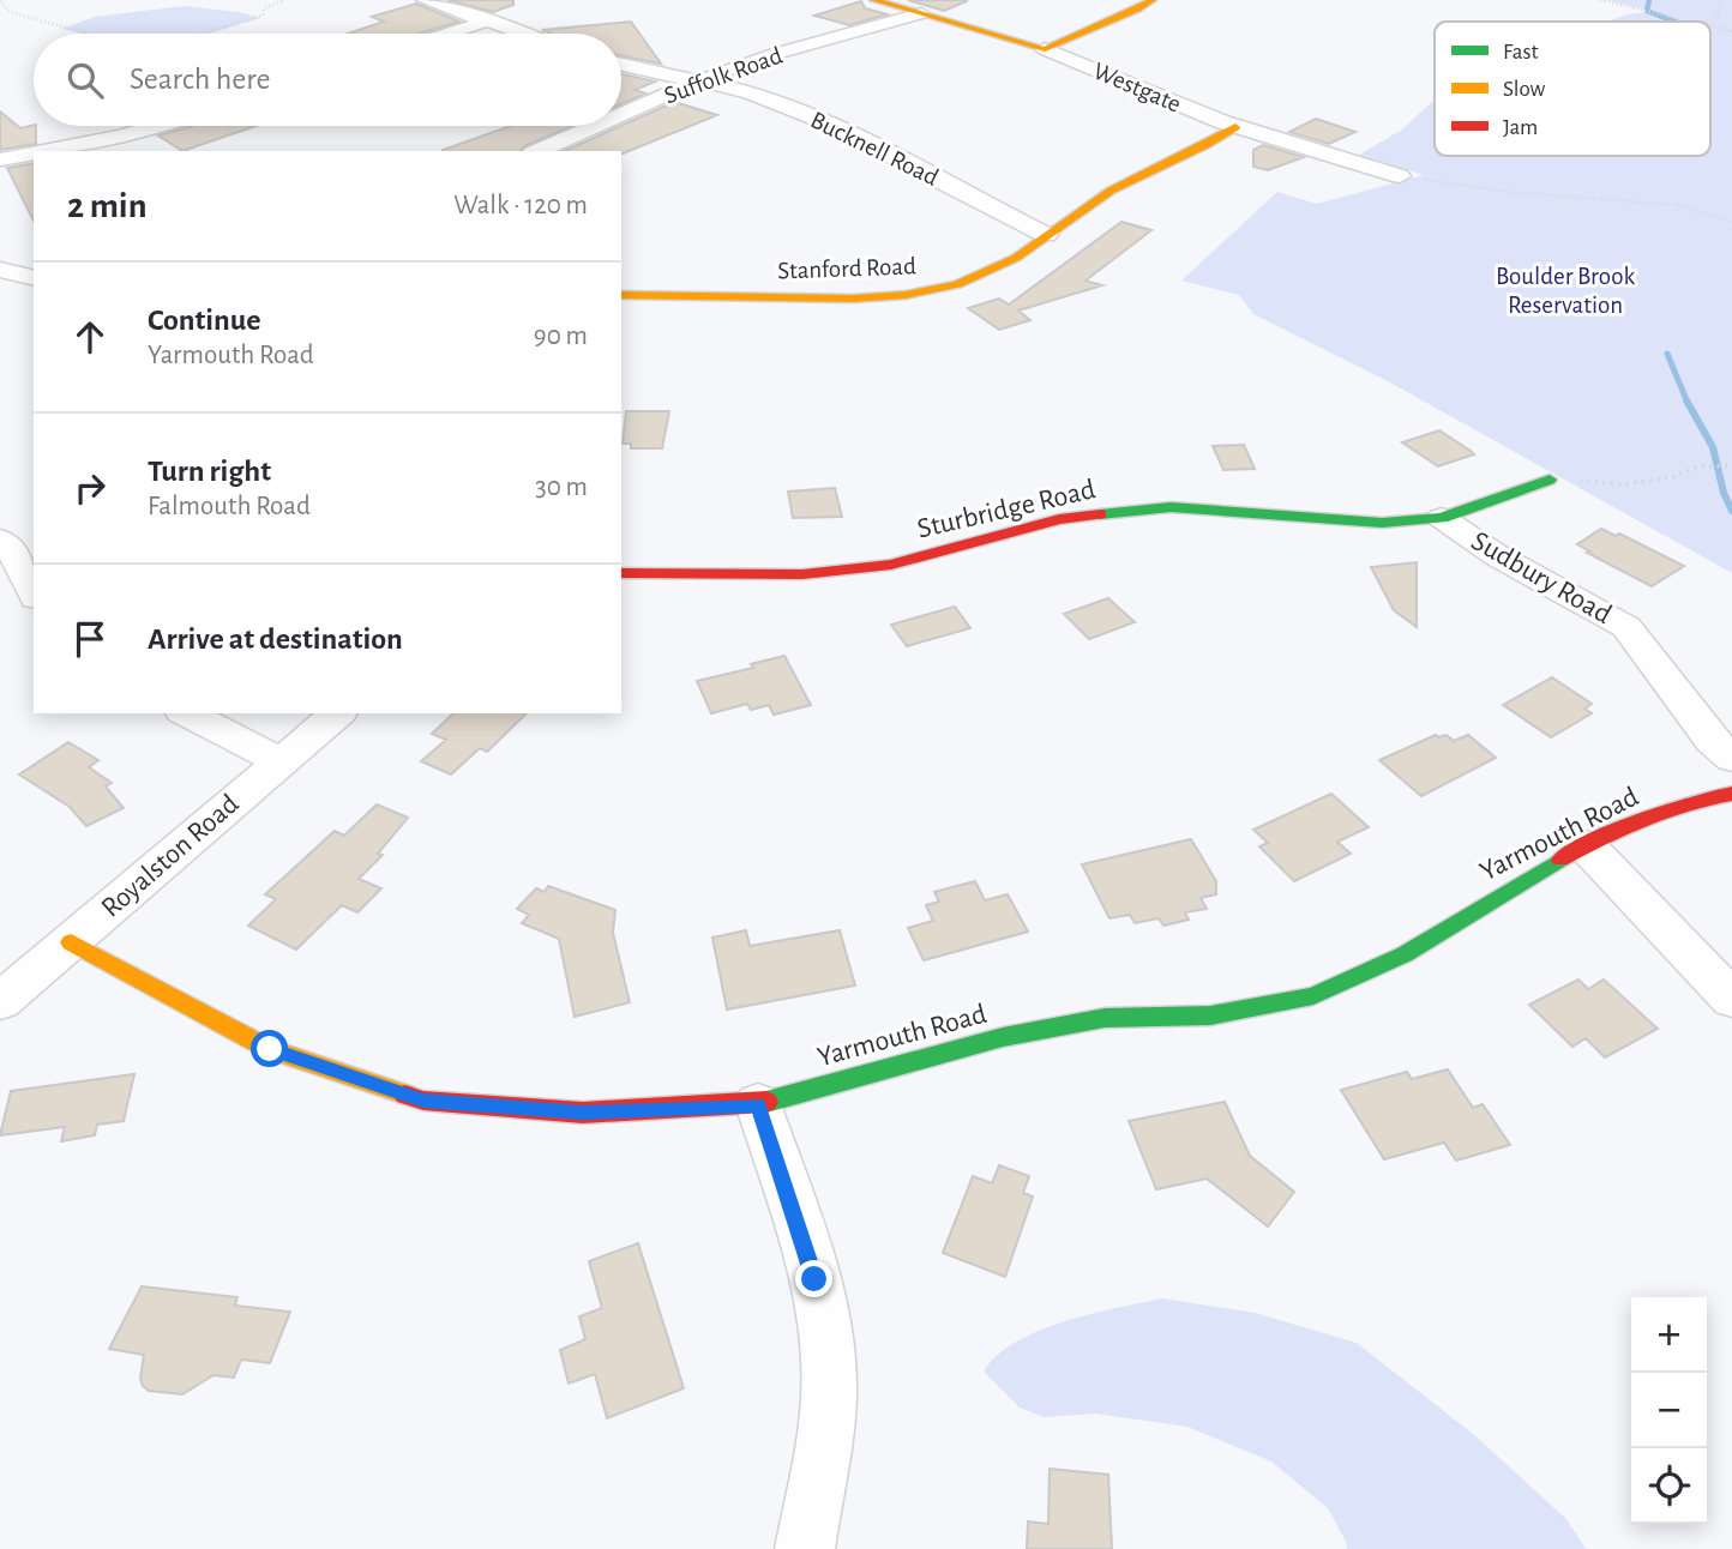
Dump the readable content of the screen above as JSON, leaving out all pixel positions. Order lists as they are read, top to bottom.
{
  "streets": {
    "street": [
      "Suffolk Road",
      "Westgate",
      "Bucknell Road",
      "Stanford Road",
      "Sturbridge Road",
      "Sudbury Road",
      "Yarmouth Road",
      "Royalston Road"
    ]
  },
  "crossings": [
    ["Suffolk Road", "Westgate"],
    ["Suffolk Road", "Bucknell Road"],
    ["Westgate", "Stanford Road"],
    ["Bucknell Road", "Stanford Road"],
    ["Sturbridge Road", "Sudbury Road"],
    ["Yarmouth Road", "Royalston Road"]
  ],
  "parks": ["Boulder Brook Reservation"],
  "legend": ["Fast", "Slow", "Jam"],
  "page": {
    "search": "Search here",
    "heading": ["2 min", "Walk · 120 m"],
    "list": [
      ["Continue", "Yarmouth Road", "90 m"],
      ["Turn right", "Falmouth Road", "30 m"],
      "Arrive at destination"
    ],
    "map_buttons": ["+", "−"]
  }
}
